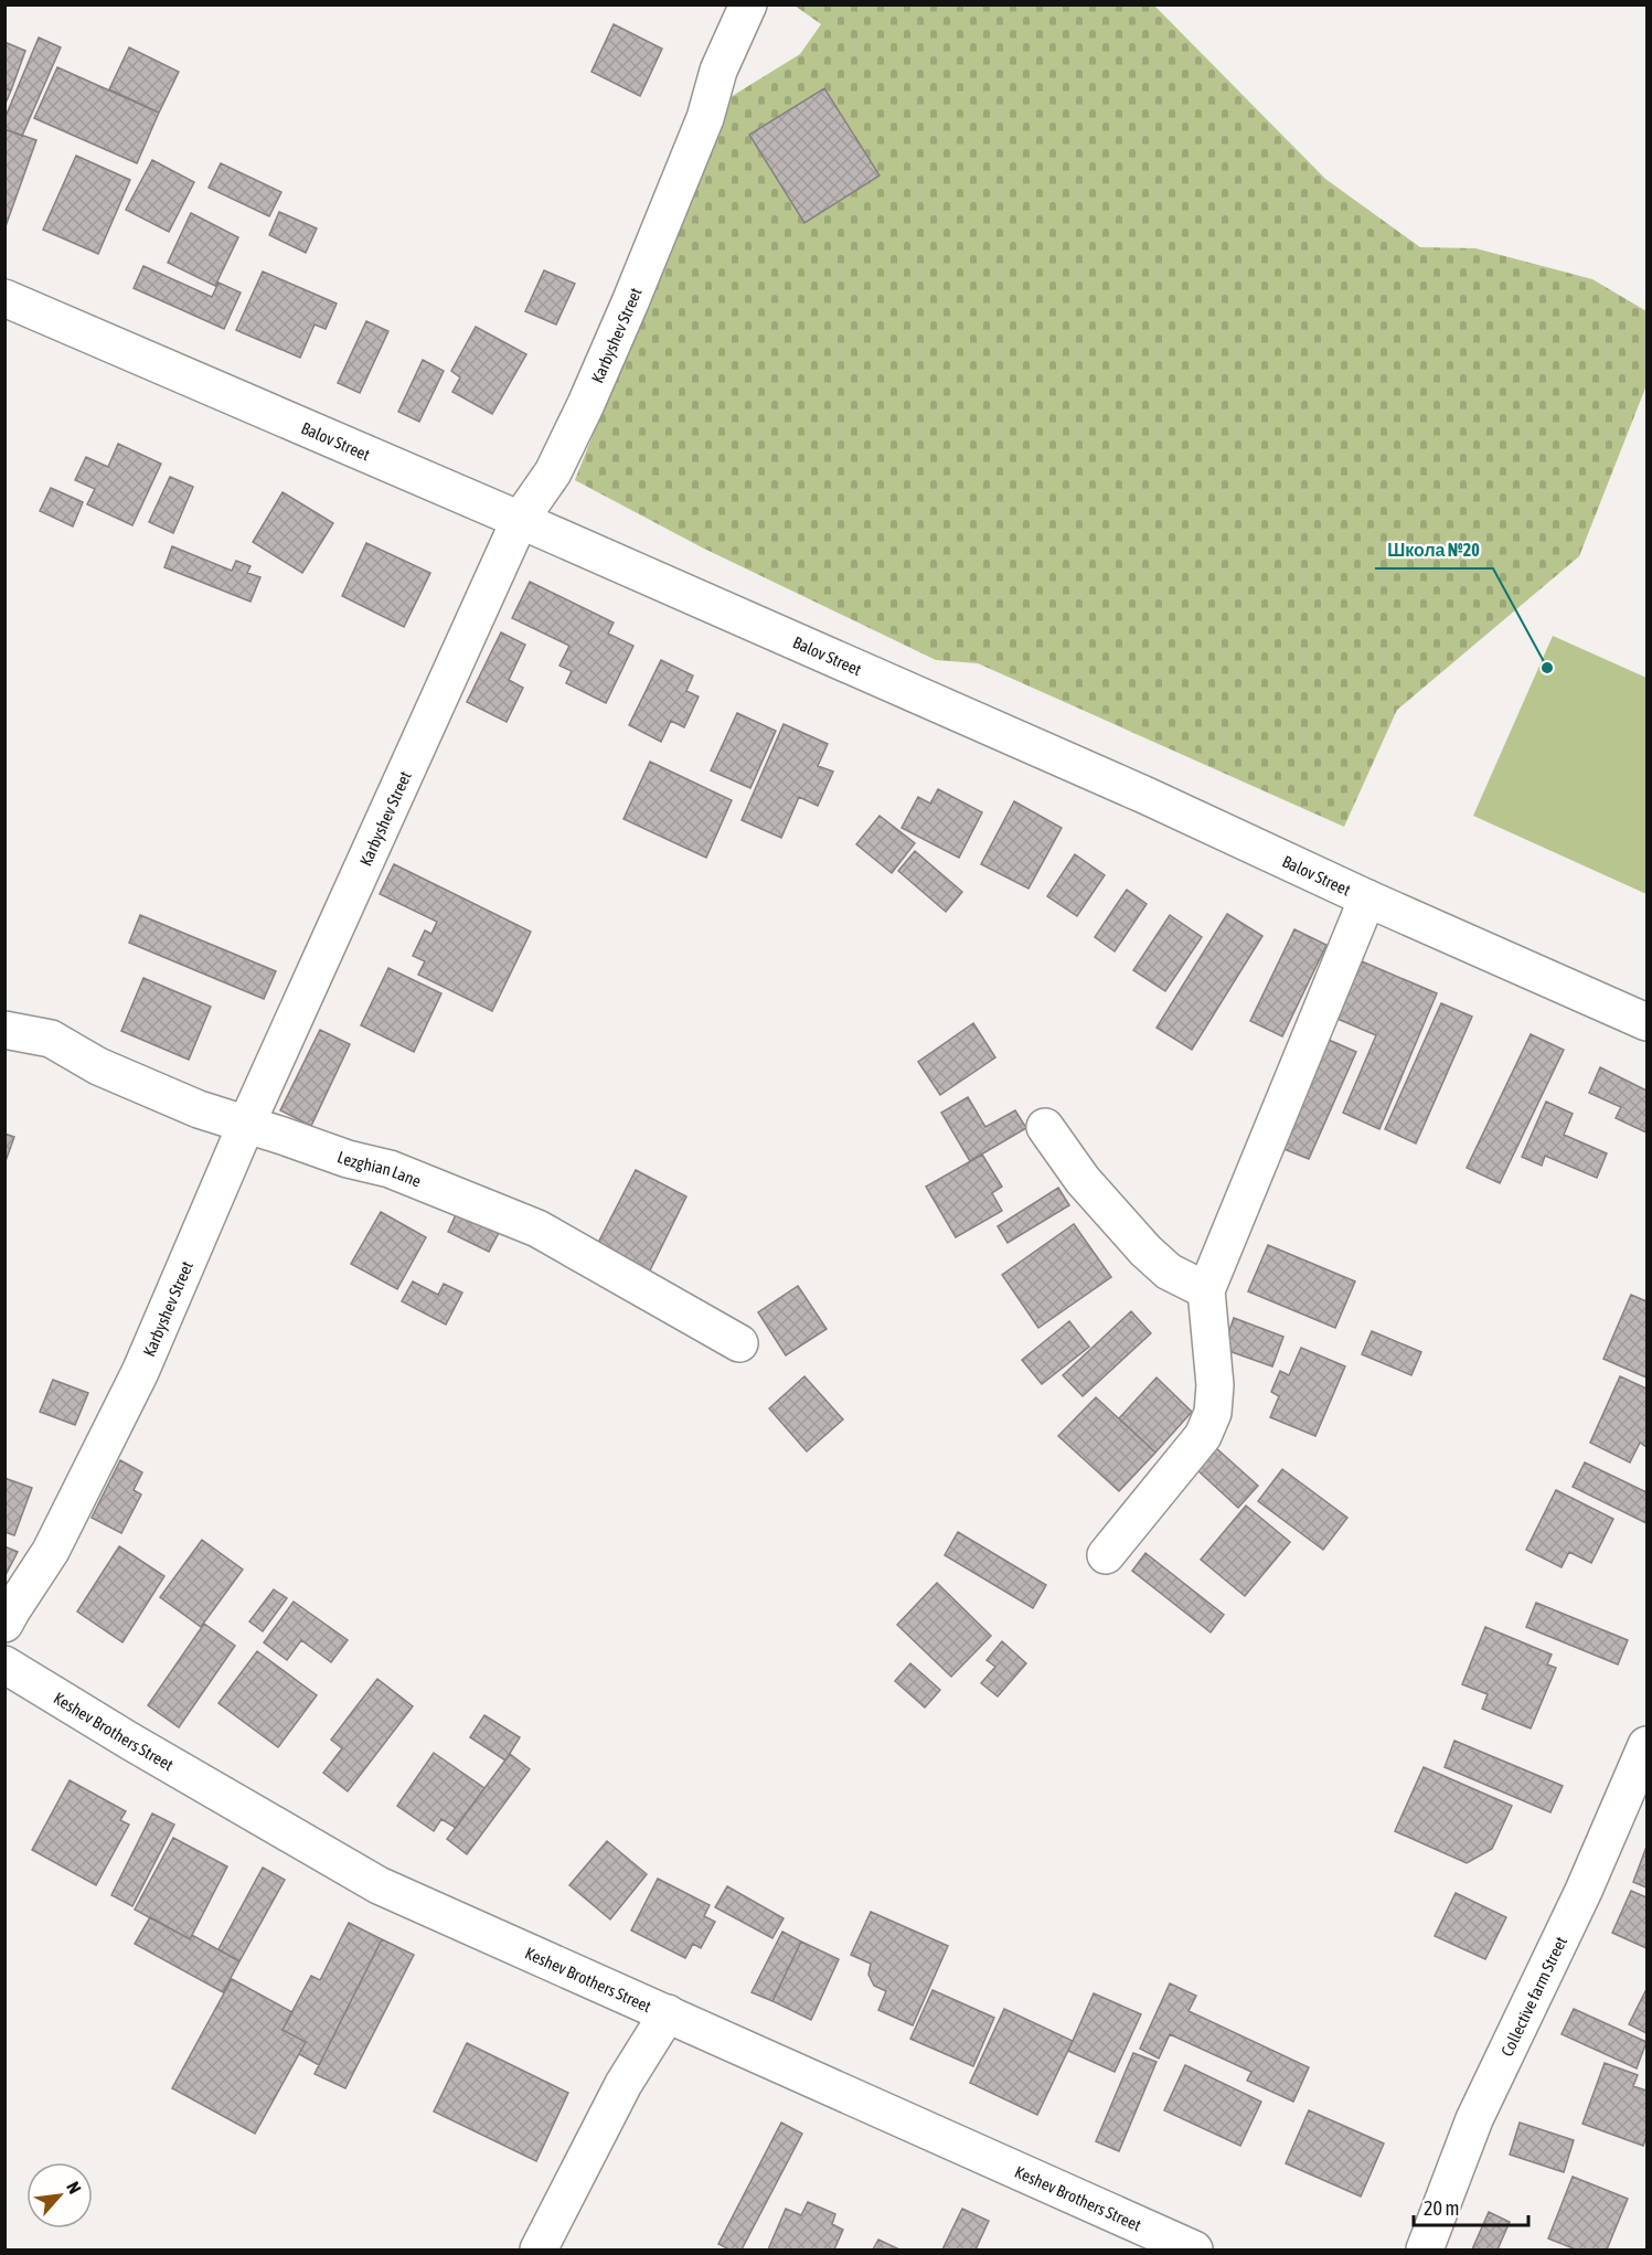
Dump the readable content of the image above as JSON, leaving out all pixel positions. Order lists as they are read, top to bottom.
{
  "streets": {
    "street": [
      "Karbyshev Street",
      "Balov Street",
      "Lezghian Lane",
      "Keshev Brothers Street",
      "Collective farm Street"
    ]
  },
  "crossings": [
    ["Karbyshev Street", "Balov Street"],
    ["Karbyshev Street", "Lezghian Lane"]
  ],
  "places": ["Школа №20"],
  "scale_bar": "20 m",
  "north": "top right"
}
